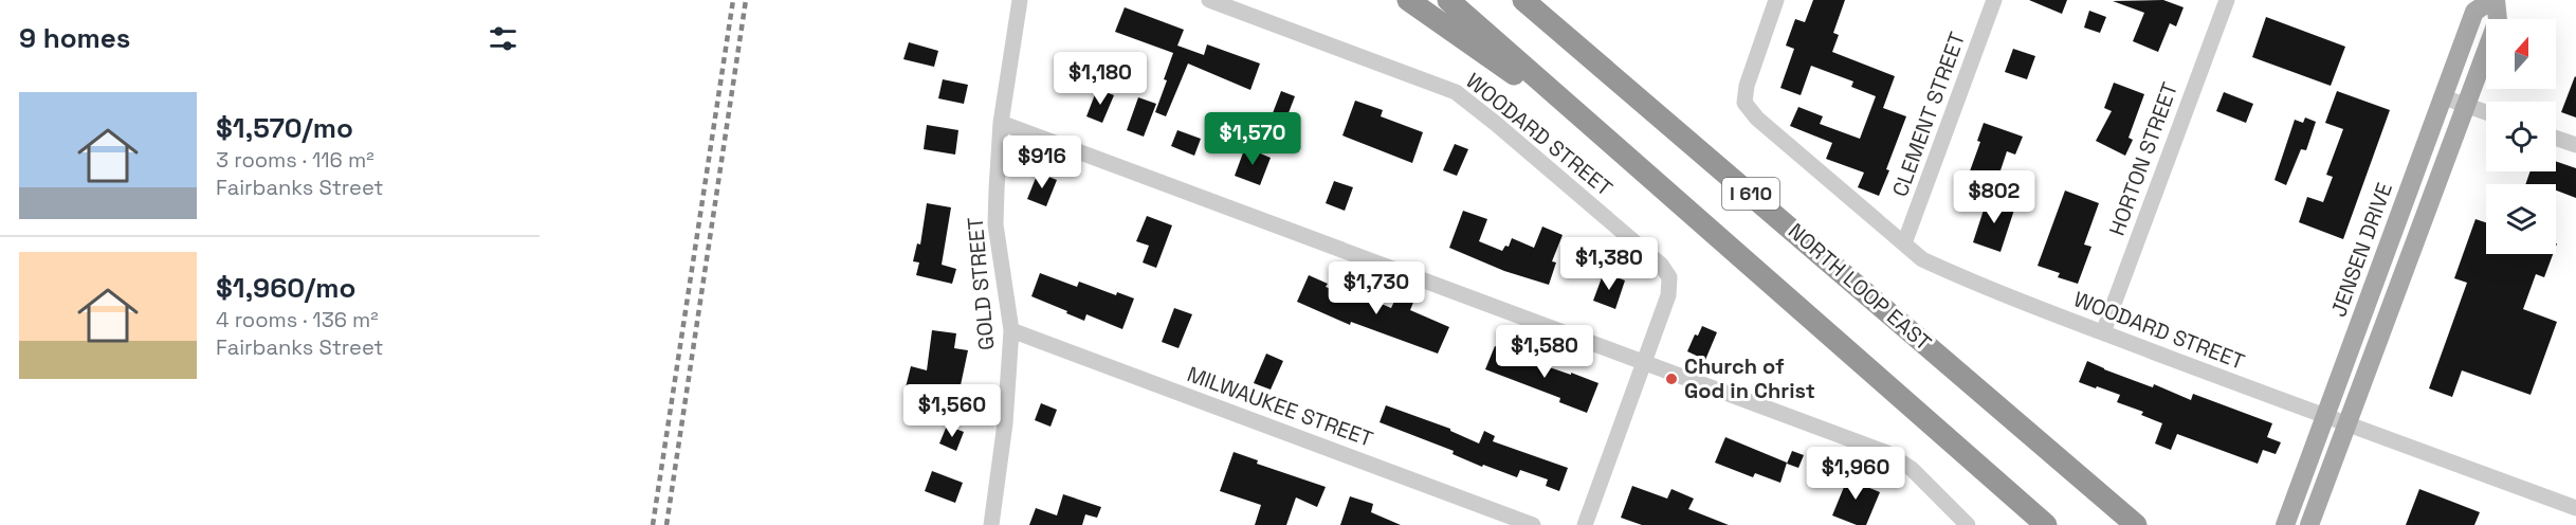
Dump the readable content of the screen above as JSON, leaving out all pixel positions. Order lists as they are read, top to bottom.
{
  "streets": {
    "highway": ["I 610", "NORTH LOOP EAST"],
    "main road": ["JENSEN DRIVE"],
    "street": [
      "CLEMENT STREET",
      "WOODARD STREET",
      "HORTON STREET",
      "GOLD STREET",
      "MILWAUKEE STREET"
    ]
  },
  "crossings": [
    ["CLEMENT STREET", "WOODARD STREET"],
    ["WOODARD STREET", "HORTON STREET"],
    ["WOODARD STREET", "JENSEN DRIVE"],
    ["GOLD STREET", "MILWAUKEE STREET"]
  ],
  "places": ["Church of God in Christ"],
  "north": "top",
  "page": {
    "heading": "9 homes",
    "price": [
      "$1,180",
      "$1,570",
      "$916",
      "$802",
      "$1,380",
      "$1,730",
      "$1,580",
      "$1,560",
      "$1,960"
    ],
    "list": [
      {
        "name": "$1,570/mo",
        "note": "3 rooms · 116 m² · Fairbanks Street"
      },
      {
        "name": "$1,960/mo",
        "note": "4 rooms · 136 m² · Fairbanks Street"
      }
    ]
  }
}
